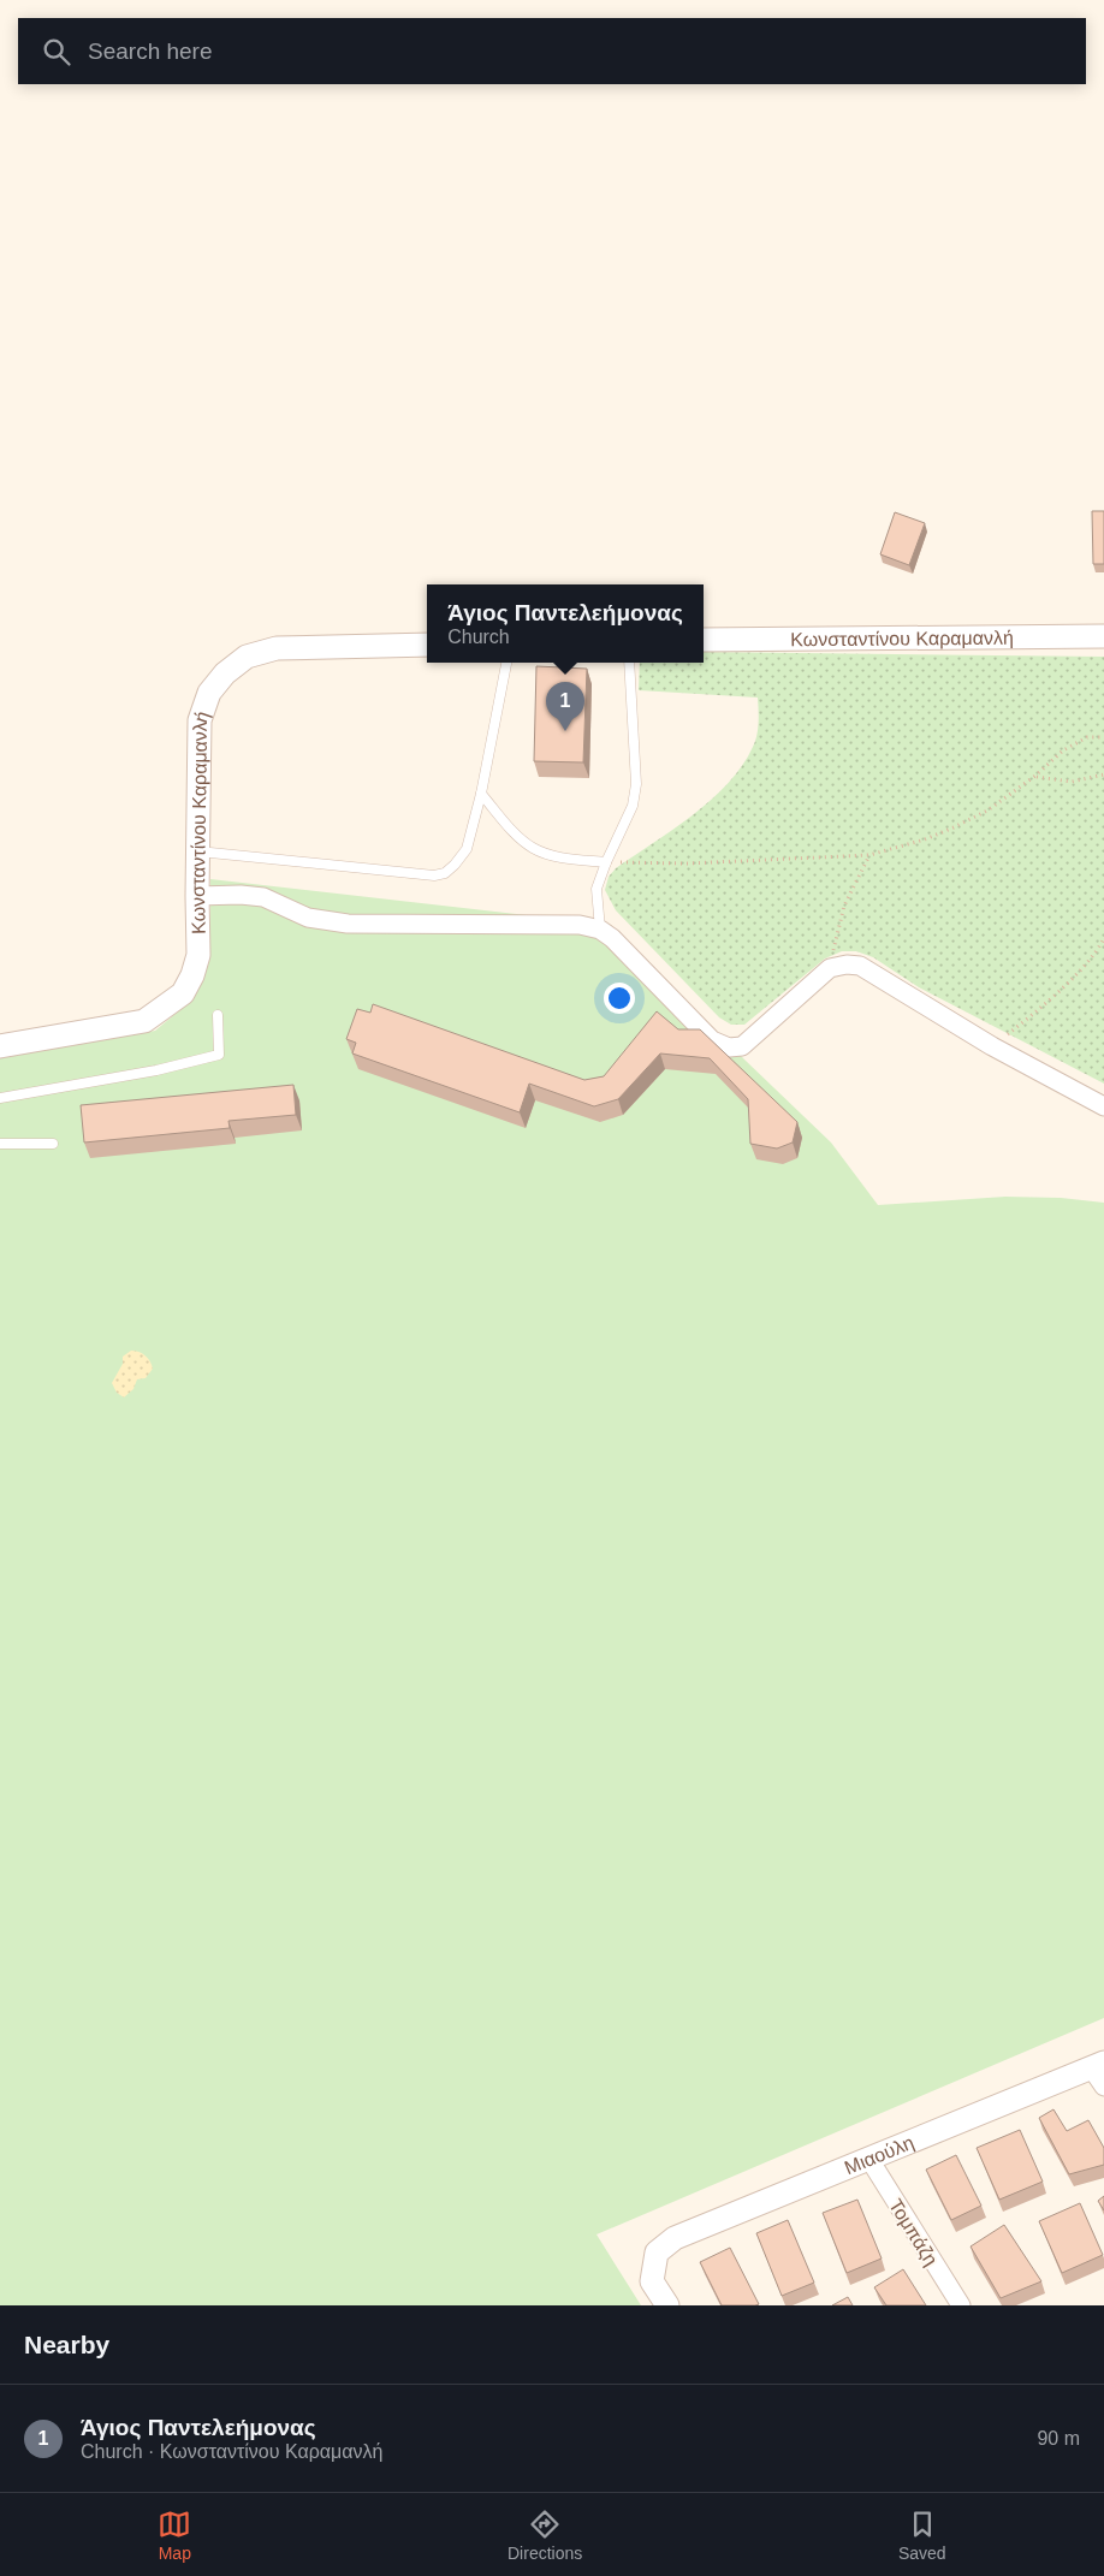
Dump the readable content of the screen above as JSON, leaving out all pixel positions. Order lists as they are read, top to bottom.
{
  "streets": {
    "street": ["Κωνσταντίνου Καραμανλή", "Μιαούλη", "Τομπάζη"]
  },
  "crossings": [
    ["Μιαούλη", "Τομπάζη"]
  ],
  "page": {
    "search": "Search here",
    "popup": ["Άγιος Παντελεήμονας", "Church"],
    "pins": "1",
    "heading": "Nearby",
    "list": [
      {
        "mark": "1",
        "name": "Άγιος Παντελεήμονας",
        "note": "Church · Κωνσταντίνου Καραμανλή",
        "value": "90 m"
      }
    ],
    "nav": ["Map", "Directions", "Saved"]
  }
}
